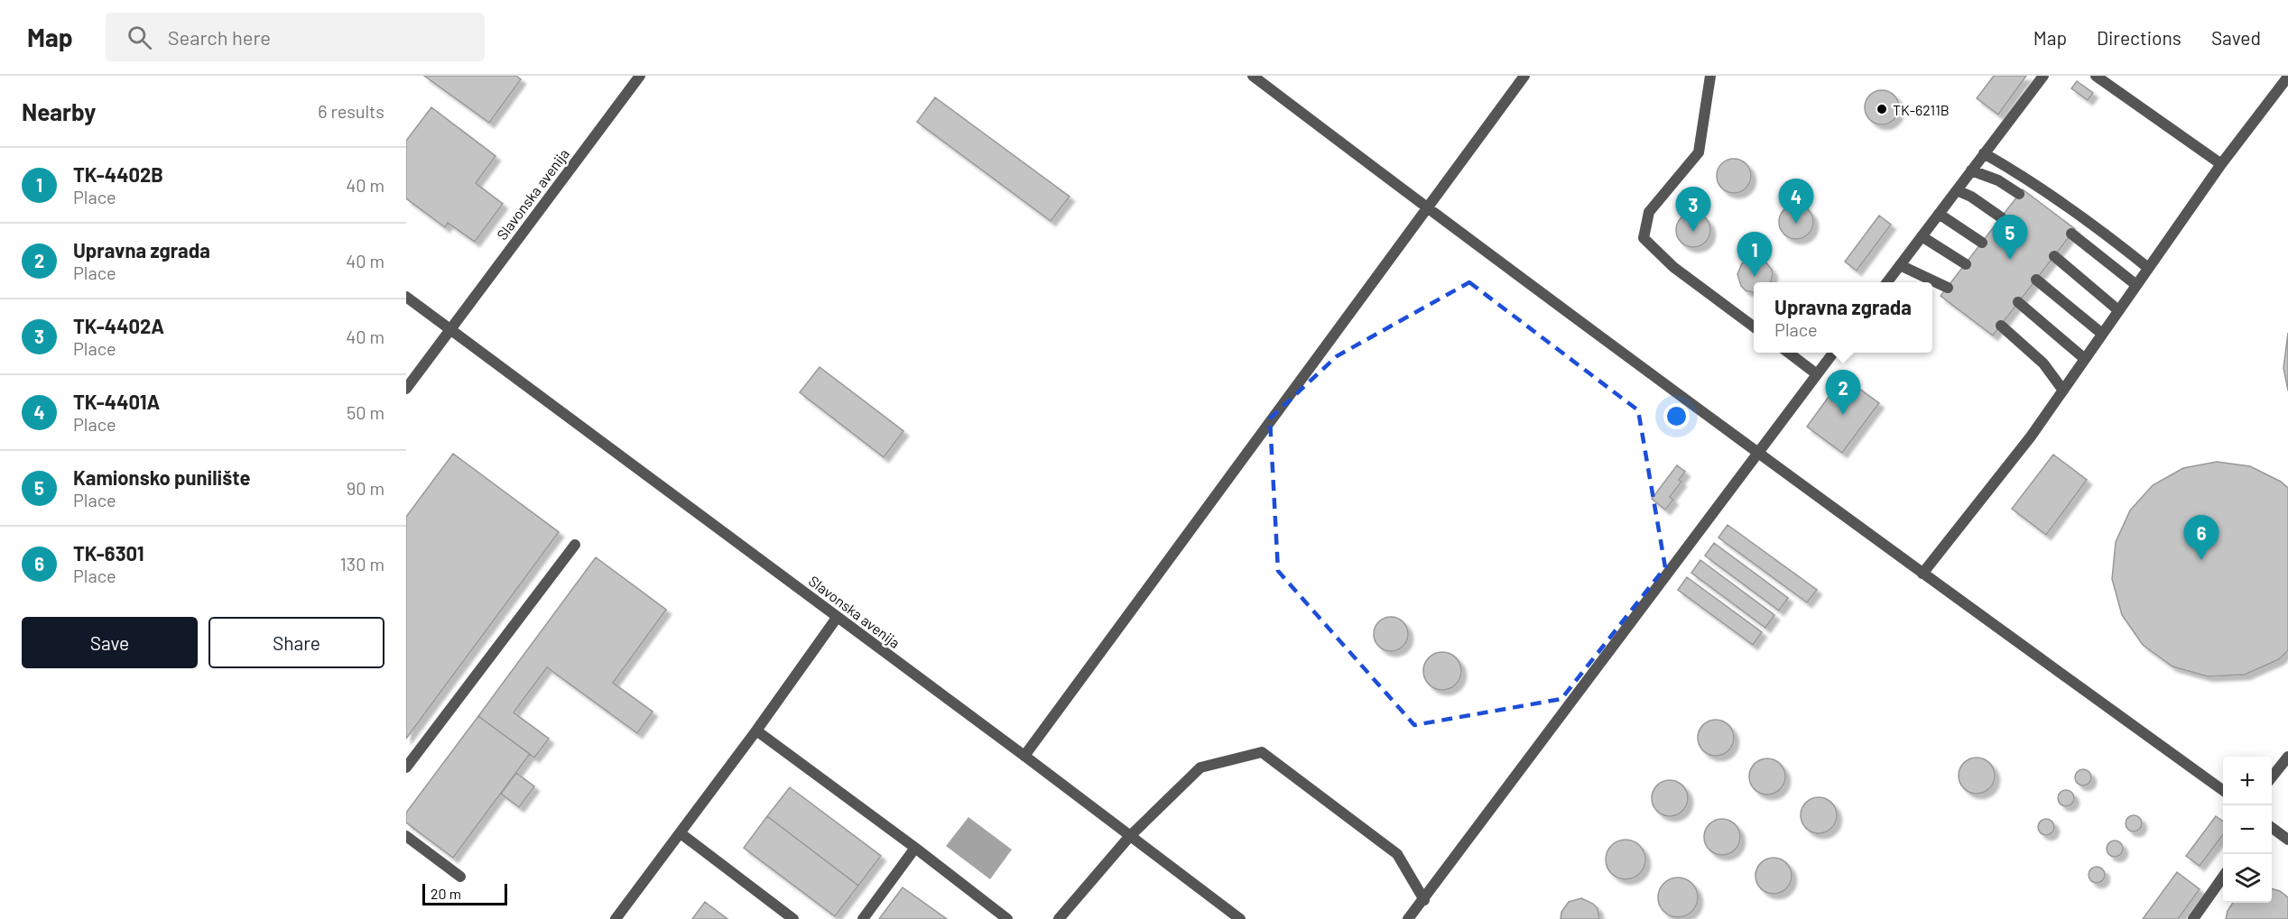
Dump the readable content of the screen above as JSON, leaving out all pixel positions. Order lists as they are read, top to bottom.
{
  "streets": {
    "street": ["Slavonska avenija"]
  },
  "places": ["TK-6211B"],
  "scale_bar": "20 m",
  "page": {
    "header": "Map",
    "search": "Search here",
    "nav": ["Map", "Directions", "Saved"],
    "heading": ["Nearby", "6 results"],
    "list": [
      {
        "mark": "1",
        "name": "TK-4402B",
        "note": "Place",
        "value": "40 m"
      },
      {
        "mark": "2",
        "name": "Upravna zgrada",
        "note": "Place",
        "value": "40 m"
      },
      {
        "mark": "3",
        "name": "TK-4402A",
        "note": "Place",
        "value": "40 m"
      },
      {
        "mark": "4",
        "name": "TK-4401A",
        "note": "Place",
        "value": "50 m"
      },
      {
        "mark": "5",
        "name": "Kamionsko punilište",
        "note": "Place",
        "value": "90 m"
      },
      {
        "mark": "6",
        "name": "TK-6301",
        "note": "Place",
        "value": "130 m"
      }
    ],
    "pins": [
      "4",
      "3",
      "5",
      "1",
      "2",
      "6"
    ],
    "popup": ["Upravna zgrada", "Place"],
    "buttons": ["Save", "Share"],
    "map_buttons": ["+", "−"],
    "scale": "20 m"
  }
}
